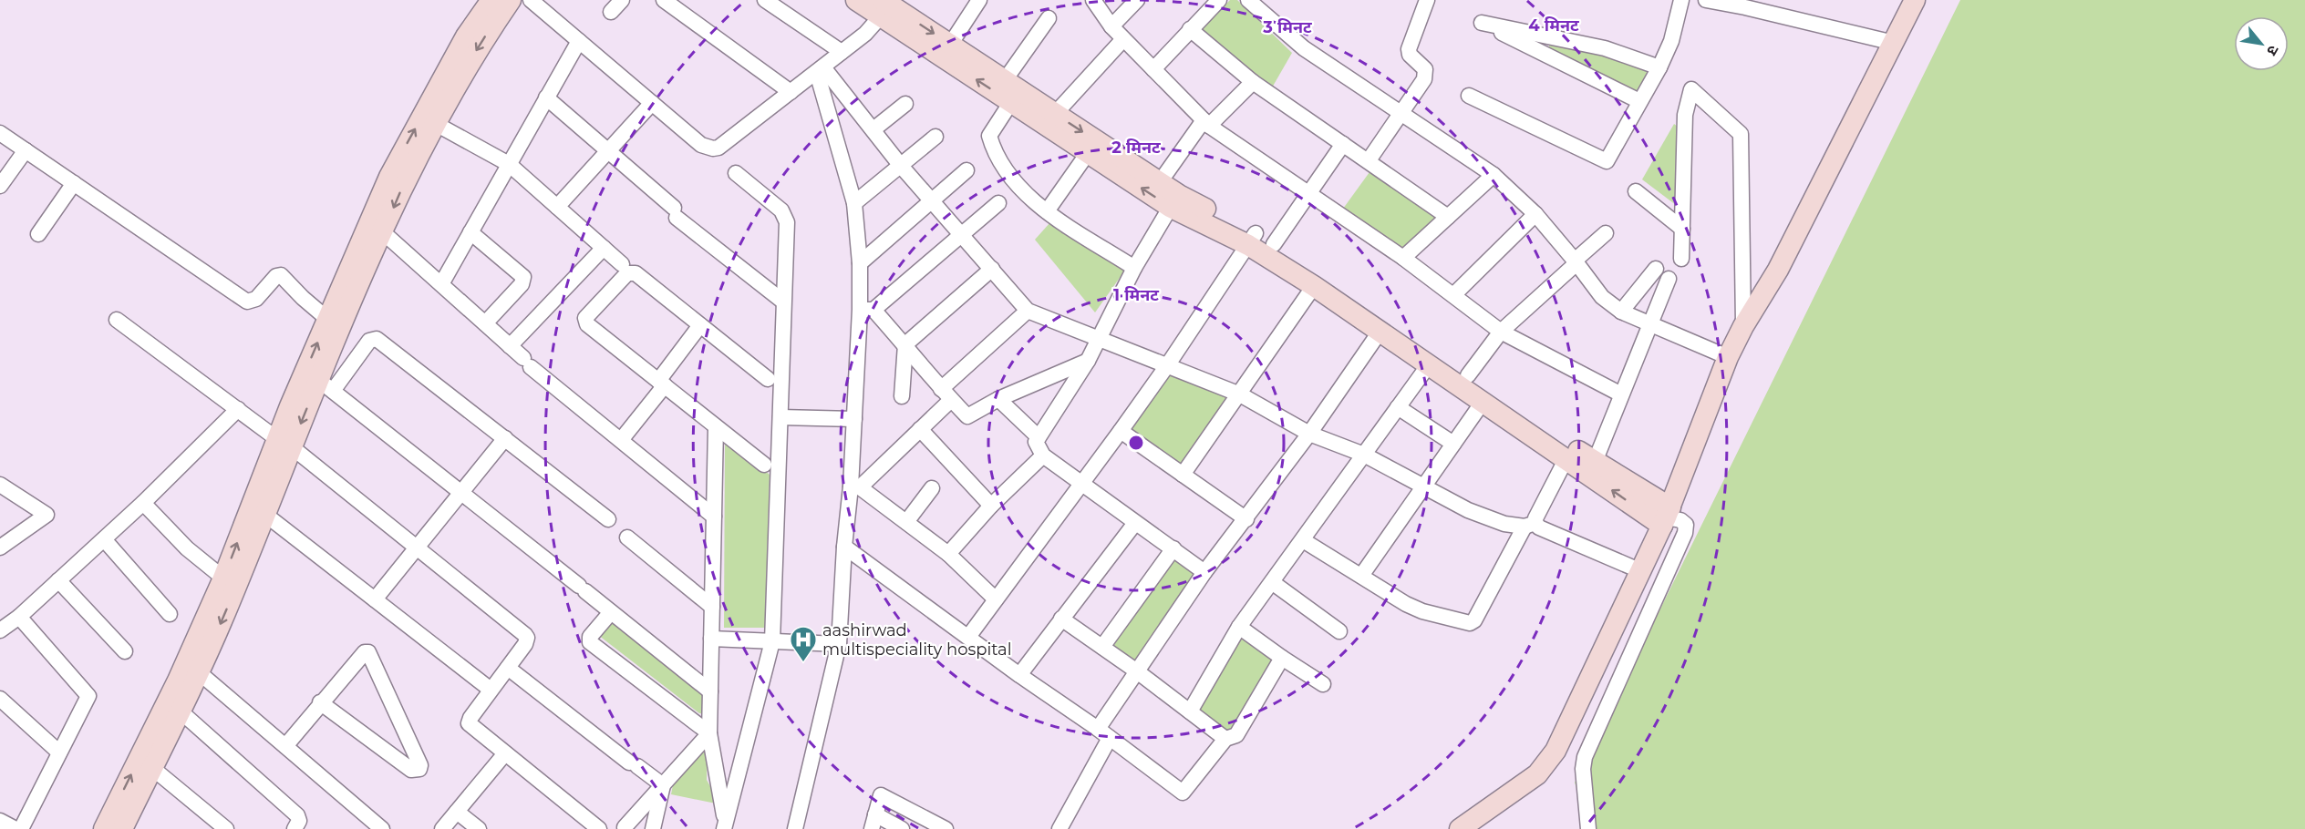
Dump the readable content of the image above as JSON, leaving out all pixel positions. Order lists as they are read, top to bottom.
{
  "places": {
    "hospital": ["aashirwad multispeciality hospital"]
  },
  "north": "bottom right",
  "rings": [
    "4 मिनट",
    "3 मिनट",
    "2 मिनट",
    "1 मिनट"
  ]
}
